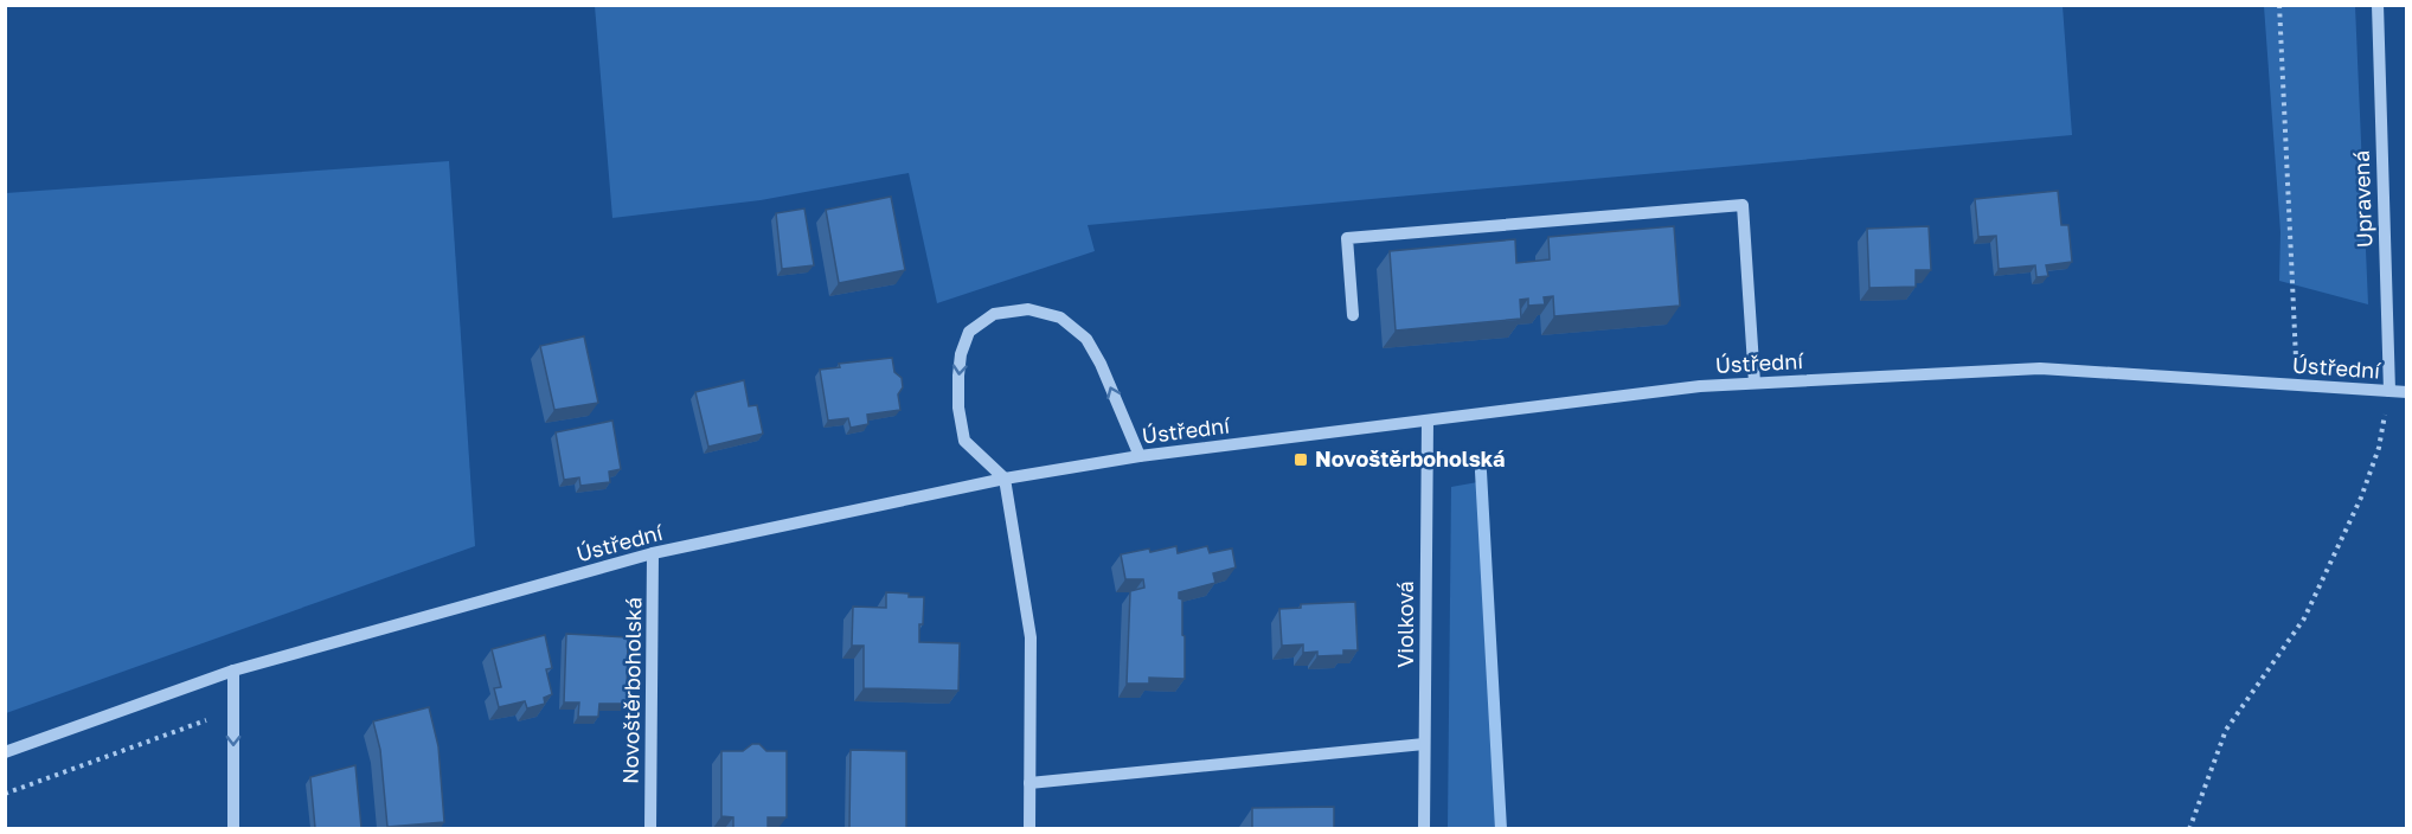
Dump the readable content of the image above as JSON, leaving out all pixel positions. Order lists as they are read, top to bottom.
{
  "streets": {
    "street": [
      "Upravená",
      "Ústřední",
      "Violková",
      "Novoštěrboholská"
    ]
  },
  "crossings": [
    ["Upravená", "Ústřední"],
    ["Ústřední", "Violková"],
    ["Ústřední", "Novoštěrboholská"]
  ],
  "places": {
    "transit": ["Novoštěrboholská"]
  }
}
